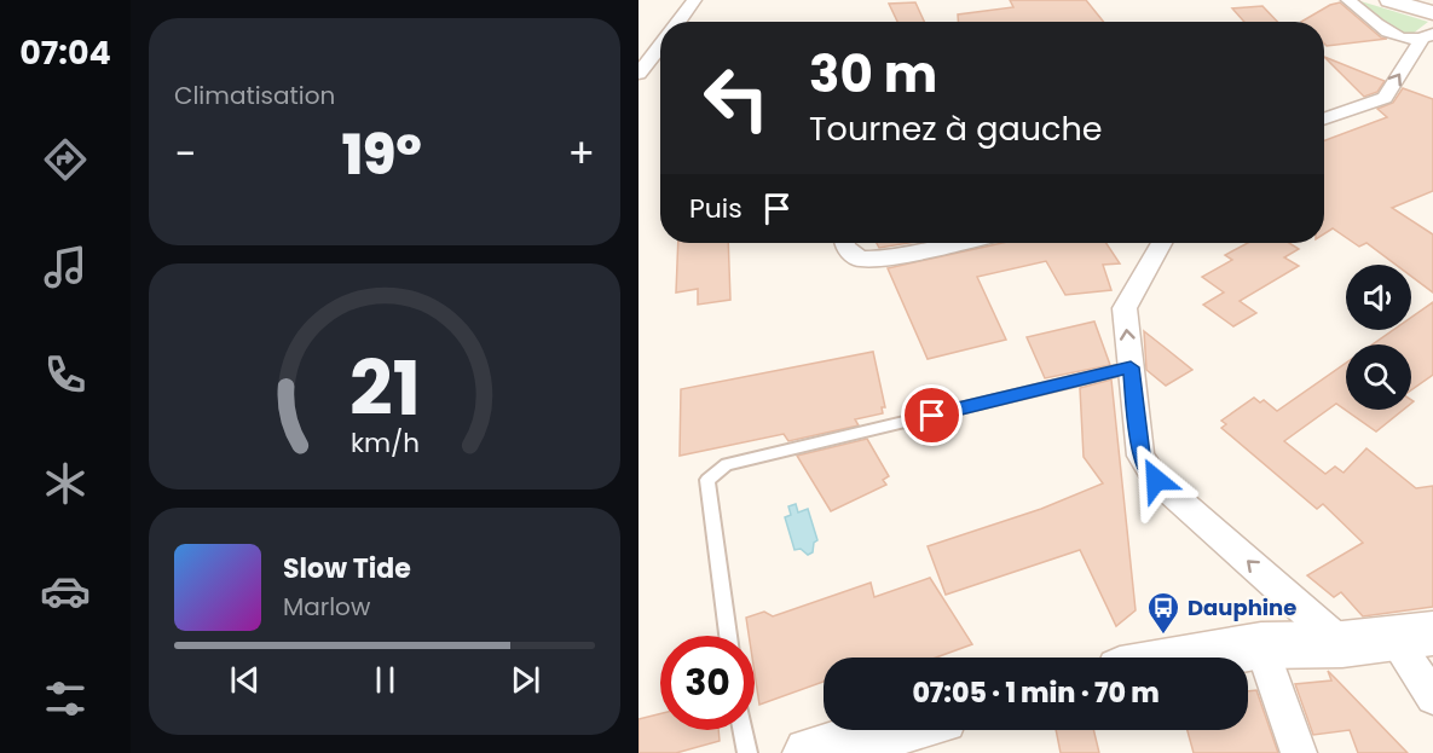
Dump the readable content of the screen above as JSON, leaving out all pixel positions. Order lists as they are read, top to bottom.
{
  "places": {
    "bus stop": ["Dauphine"]
  },
  "page": {
    "tabs": "07:04",
    "tile": "Climatisation",
    "turn": ["30 m", "Tournez à gauche"],
    "heat": ["−", "19°", "+"],
    "then": "Puis",
    "song": ["Slow Tide", "Marlow"],
    "limit": "30",
    "trip": "07:05 · 1 min · 70 m",
    "gauge": ["21", "km/h"]
  }
}
